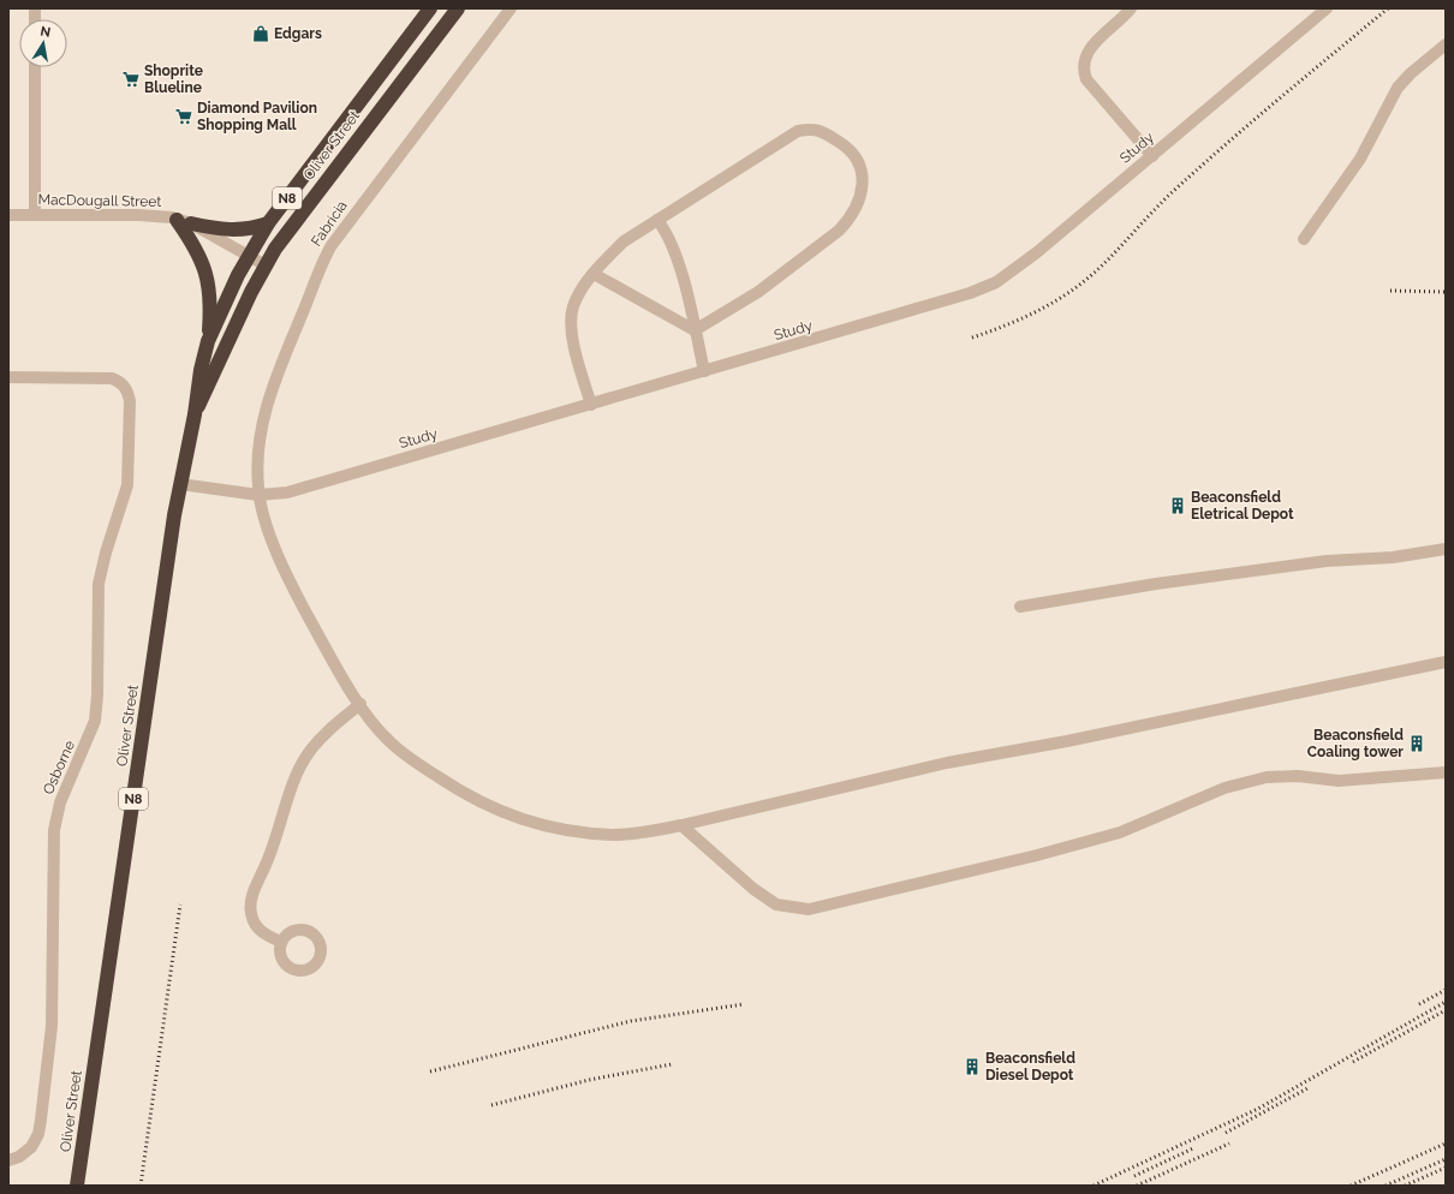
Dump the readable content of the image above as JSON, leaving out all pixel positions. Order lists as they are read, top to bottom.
{
  "streets": {
    "highway": ["Oliver Street", "N8"],
    "street": [
      "Study",
      "MacDougall Street",
      "Fabricia",
      "Osborne"
    ]
  },
  "crossings": [
    ["Oliver Street", "Study"],
    ["Oliver Street", "MacDougall Street"],
    ["Study", "Fabricia"]
  ],
  "places": {
    "shop": ["Edgars"],
    "supermarket": ["Shoprite Blueline", "Diamond Pavilion Shopping Mall"],
    "building": ["Beaconsfield Eletrical Depot", "Beaconsfield Coaling tower", "Beaconsfield Diesel Depot"]
  },
  "north": "top"
}
